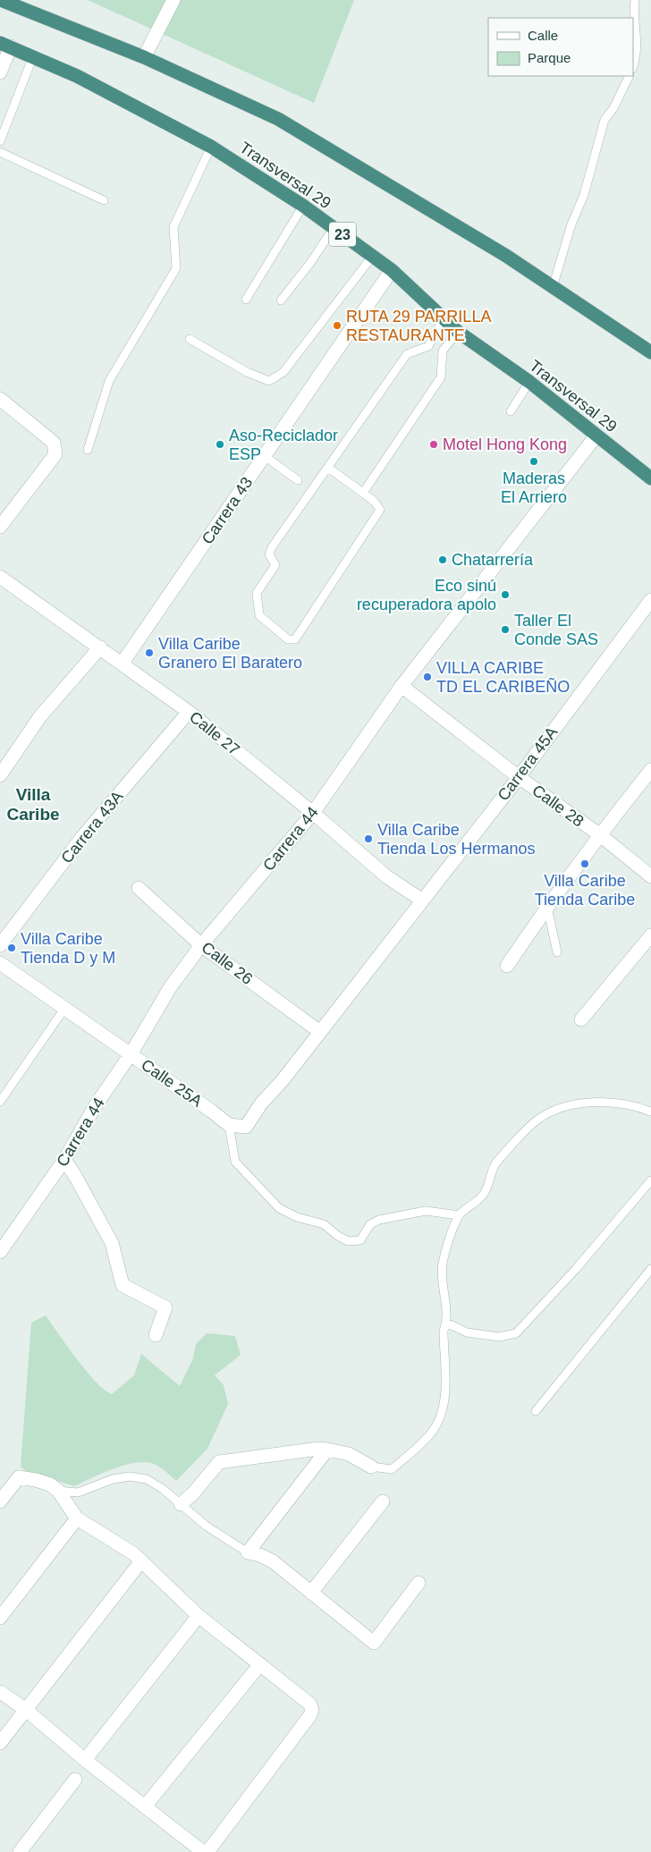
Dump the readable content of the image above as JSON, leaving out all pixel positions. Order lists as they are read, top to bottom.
{
  "streets": {
    "highway": ["Transversal 29", "23"],
    "street": [
      "Carrera 43",
      "Calle 27",
      "Carrera 45A",
      "Calle 28",
      "Carrera 43A",
      "Carrera 44",
      "Calle 26",
      "Calle 25A"
    ]
  },
  "crossings": [
    ["Transversal 29", "Carrera 43"],
    ["Transversal 29", "Carrera 44"],
    ["Carrera 43", "Calle 27"],
    ["Calle 27", "Carrera 45A"],
    ["Calle 27", "Carrera 43A"],
    ["Calle 27", "Carrera 44"],
    ["Carrera 45A", "Calle 28"],
    ["Carrera 45A", "Calle 26"],
    ["Calle 28", "Carrera 44"],
    ["Carrera 44", "Calle 26"],
    ["Carrera 44", "Calle 25A"]
  ],
  "districts": ["Villa Caribe"],
  "places": [
    "RUTA 29 PARRILLA RESTAURANTE",
    "Aso-Reciclador ESP",
    "Motel Hong Kong",
    "Maderas El Arriero",
    "Chatarrería",
    "Eco sinú recuperadora apolo",
    "Taller El Conde SAS",
    "Villa Caribe Granero El Baratero",
    "VILLA CARIBE TD EL CARIBEÑO",
    "Villa Caribe Tienda Los Hermanos",
    "Villa Caribe Tienda Caribe",
    "Villa Caribe Tienda D y M"
  ],
  "legend": ["Calle", "Parque"]
}
